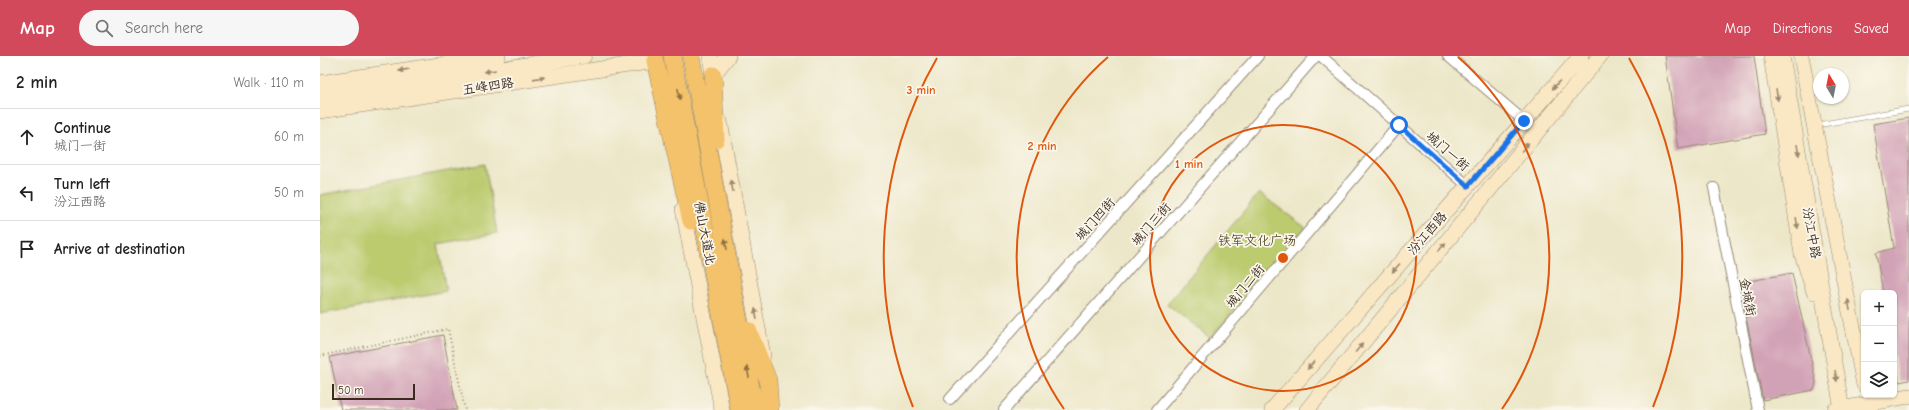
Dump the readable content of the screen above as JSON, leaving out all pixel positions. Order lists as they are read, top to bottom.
{
  "streets": {
    "highway": ["佛山大道北"],
    "main road": ["五峰四路", "汾江西路", "汾江中路"],
    "street": [
      "城门一街",
      "城门四街",
      "城门三街",
      "城门二街",
      "金城街"
    ]
  },
  "crossings": [
    ["城门一街", "汾江西路"],
    ["城门一街", "城门二街"]
  ],
  "parks": ["铁军文化广场"],
  "scale_bar": "50 m",
  "north": "top",
  "page": {
    "header": "Map",
    "search": "Search here",
    "nav": ["Map", "Directions", "Saved"],
    "heading": ["2 min", "Walk · 110 m"],
    "list": [
      ["Continue", "城门一街", "60 m"],
      ["Turn left", "汾江西路", "50 m"],
      "Arrive at destination"
    ],
    "map_buttons": ["+", "−"],
    "scale": "50 m"
  },
  "rings": ["3 min", "2 min", "1 min"]
}
